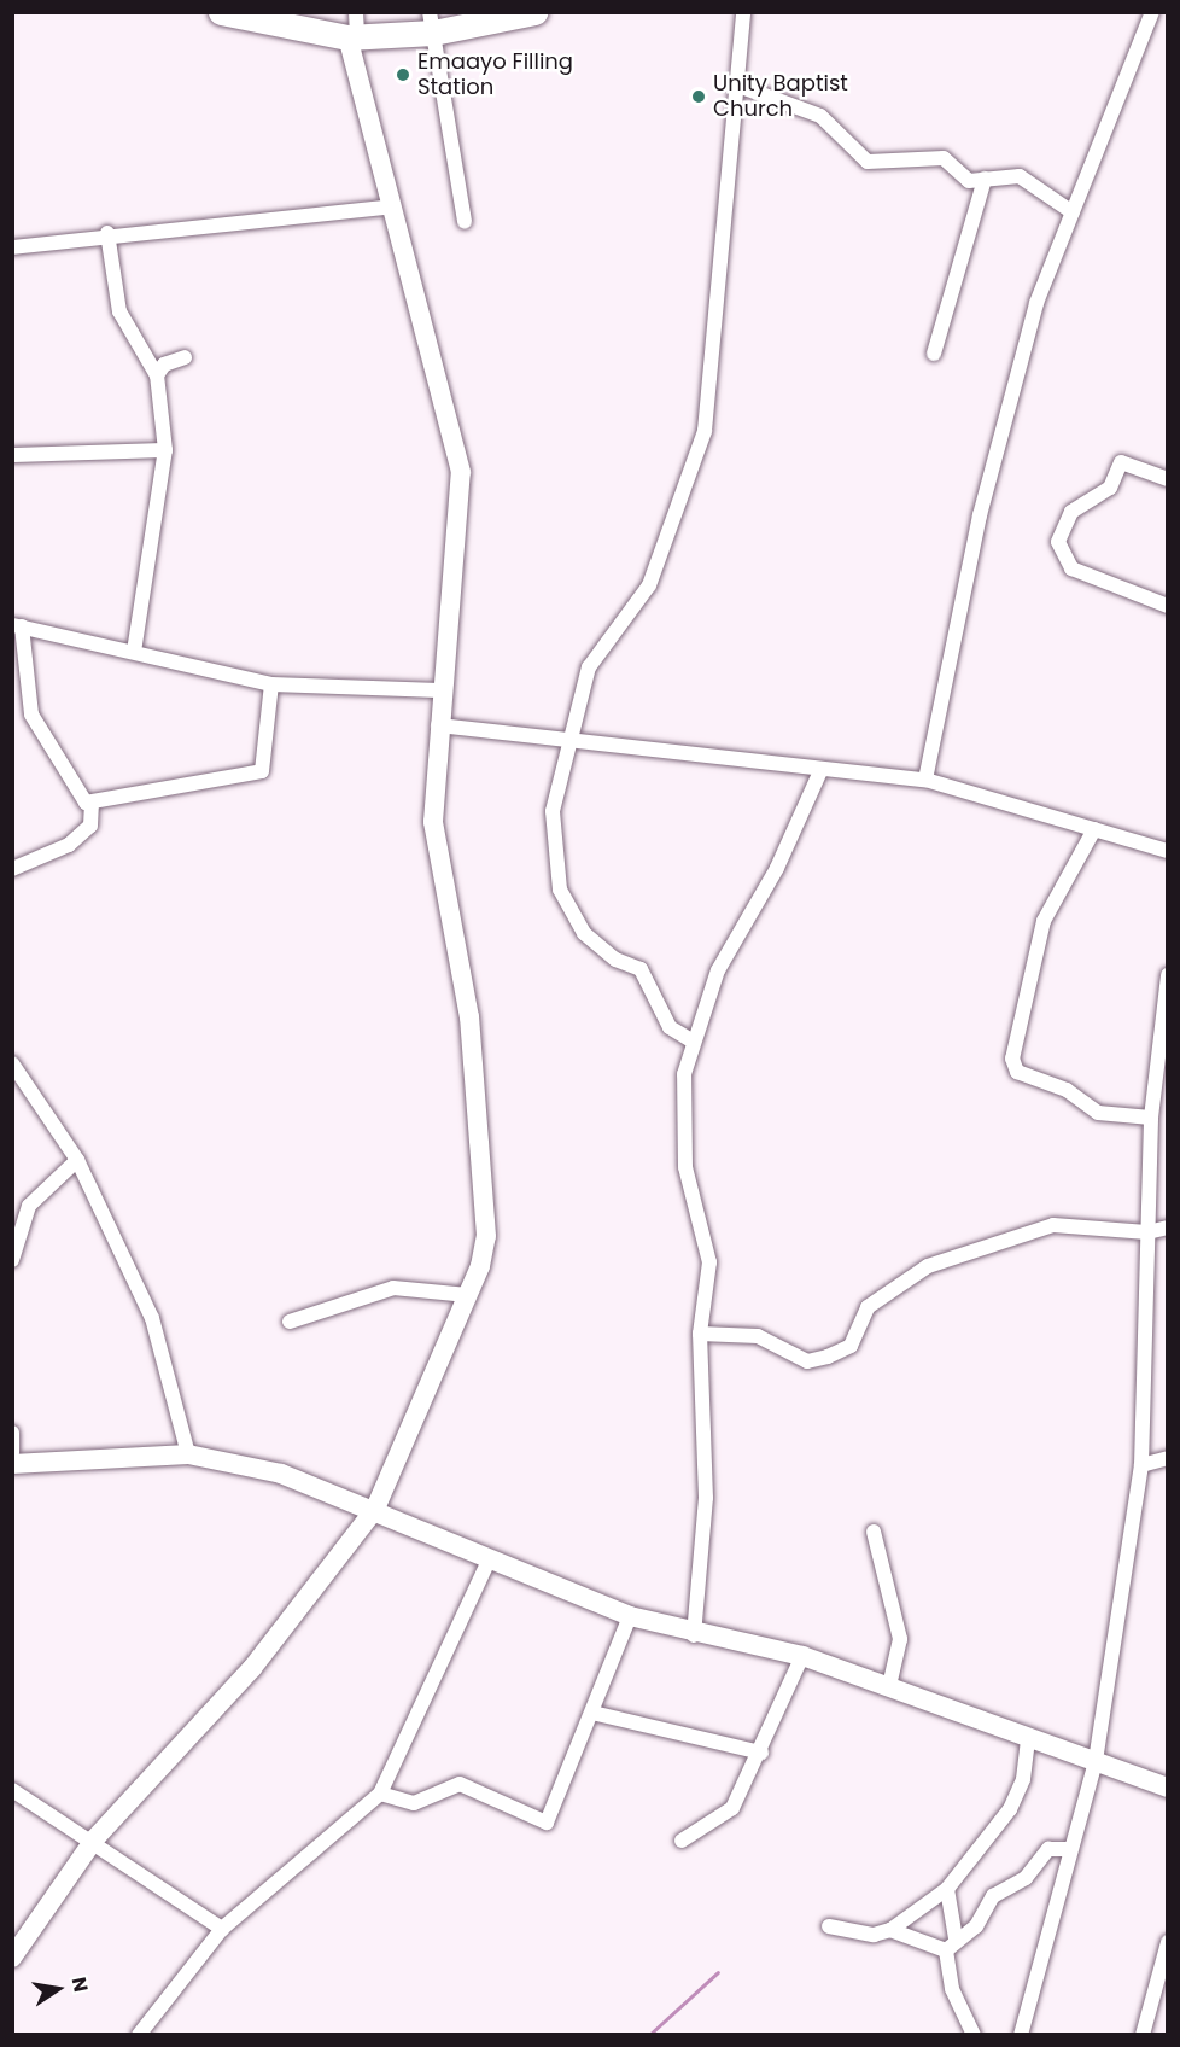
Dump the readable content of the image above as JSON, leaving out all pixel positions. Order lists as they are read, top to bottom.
{
  "places": ["Emaayo Filling Station", "Unity Baptist Church"],
  "north": "right"
}
